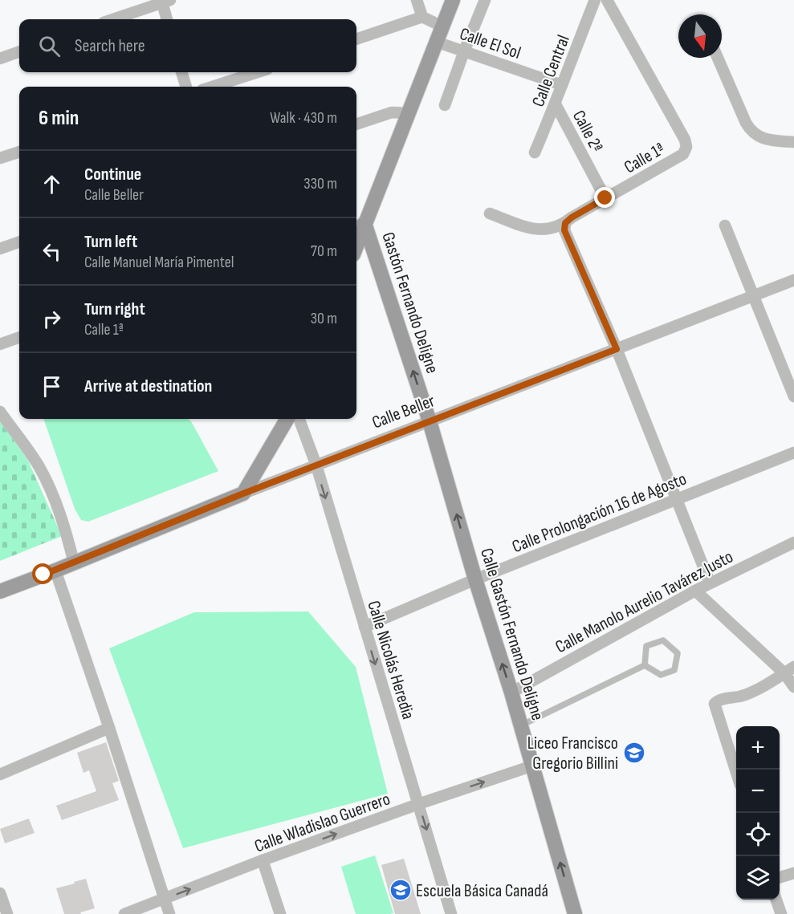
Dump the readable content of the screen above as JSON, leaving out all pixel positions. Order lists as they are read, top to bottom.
{
  "streets": {
    "street": [
      "Calle El Sol",
      "Calle Central",
      "Calle 2ª",
      "Calle 1ª",
      "Gastón Fernando Deligne",
      "Calle Beller",
      "Calle Prolongación 16 de Agosto",
      "Calle Manolo Aurelio Tavárez Justo",
      "Calle Gastón Fernando Deligne",
      "Calle Nicolás Heredia",
      "Calle Wladislao Guerrero"
    ]
  },
  "crossings": [
    ["Calle El Sol", "Calle Central"],
    ["Calle Central", "Calle 2ª"],
    ["Calle 2ª", "Calle 1ª"],
    ["Gastón Fernando Deligne", "Calle Beller"],
    ["Gastón Fernando Deligne", "Calle Gastón Fernando Deligne"],
    ["Calle Beller", "Calle Gastón Fernando Deligne"],
    ["Calle Beller", "Calle Nicolás Heredia"],
    ["Calle Prolongación 16 de Agosto", "Calle Gastón Fernando Deligne"],
    ["Calle Prolongación 16 de Agosto", "Calle Nicolás Heredia"],
    ["Calle Manolo Aurelio Tavárez Justo", "Calle Gastón Fernando Deligne"],
    ["Calle Gastón Fernando Deligne", "Calle Wladislao Guerrero"],
    ["Calle Nicolás Heredia", "Calle Wladislao Guerrero"]
  ],
  "one_way": [
    "Gastón Fernando Deligne",
    "Calle Gastón Fernando Deligne",
    "Calle Nicolás Heredia",
    "Calle Wladislao Guerrero"
  ],
  "places": {
    "school or university": ["Liceo Francisco Gregorio Billini", "Escuela Básica Canadá"]
  },
  "north": "bottom",
  "page": {
    "search": "Search here",
    "heading": ["6 min", "Walk · 430 m"],
    "list": [
      ["Continue", "Calle Beller", "330 m"],
      ["Turn left", "Calle Manuel María Pimentel", "70 m"],
      ["Turn right", "Calle 1ª", "30 m"],
      "Arrive at destination"
    ],
    "map_buttons": ["+", "−"]
  }
}
